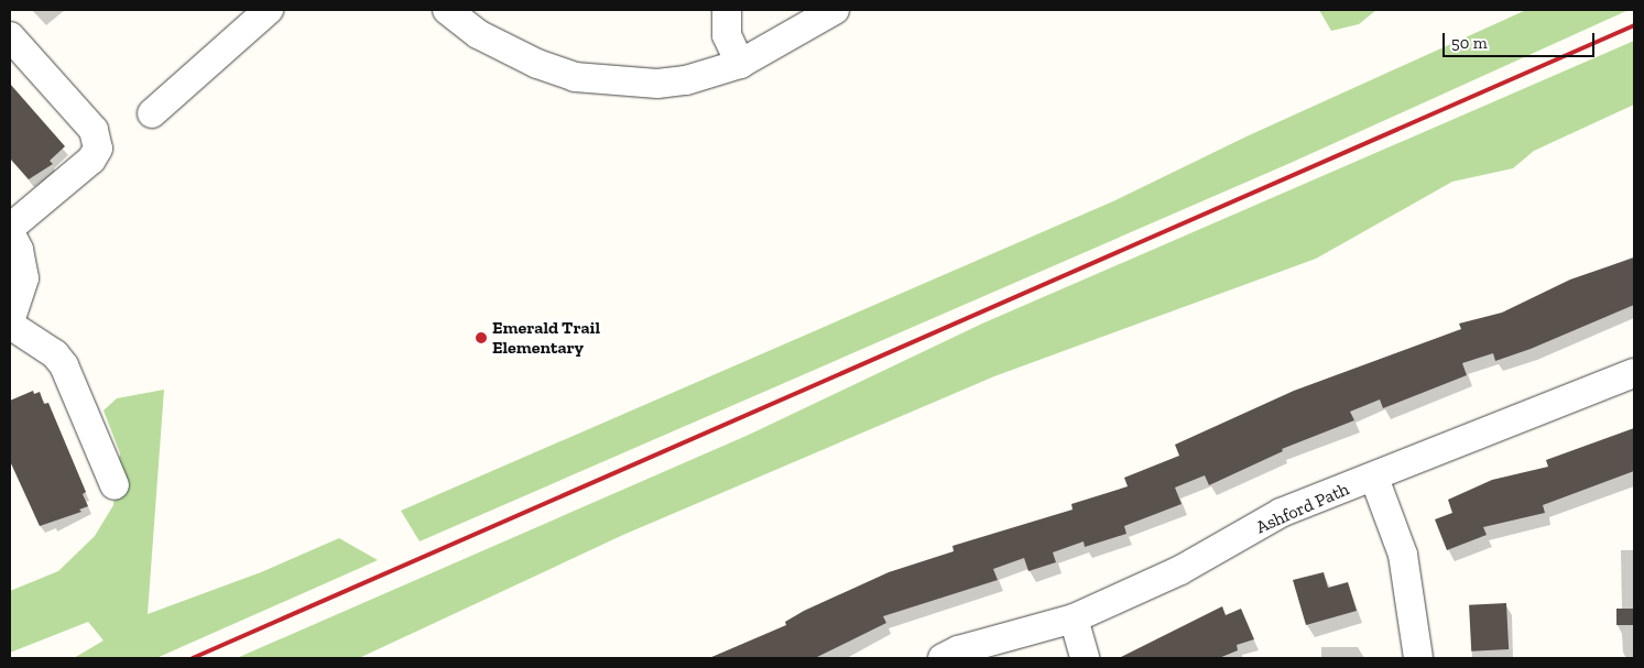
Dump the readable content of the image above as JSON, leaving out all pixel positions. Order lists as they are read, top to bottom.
{
  "streets": {
    "street": ["Ashford Path"]
  },
  "places": ["Emerald Trail Elementary"],
  "scale_bar": "50 m"
}
